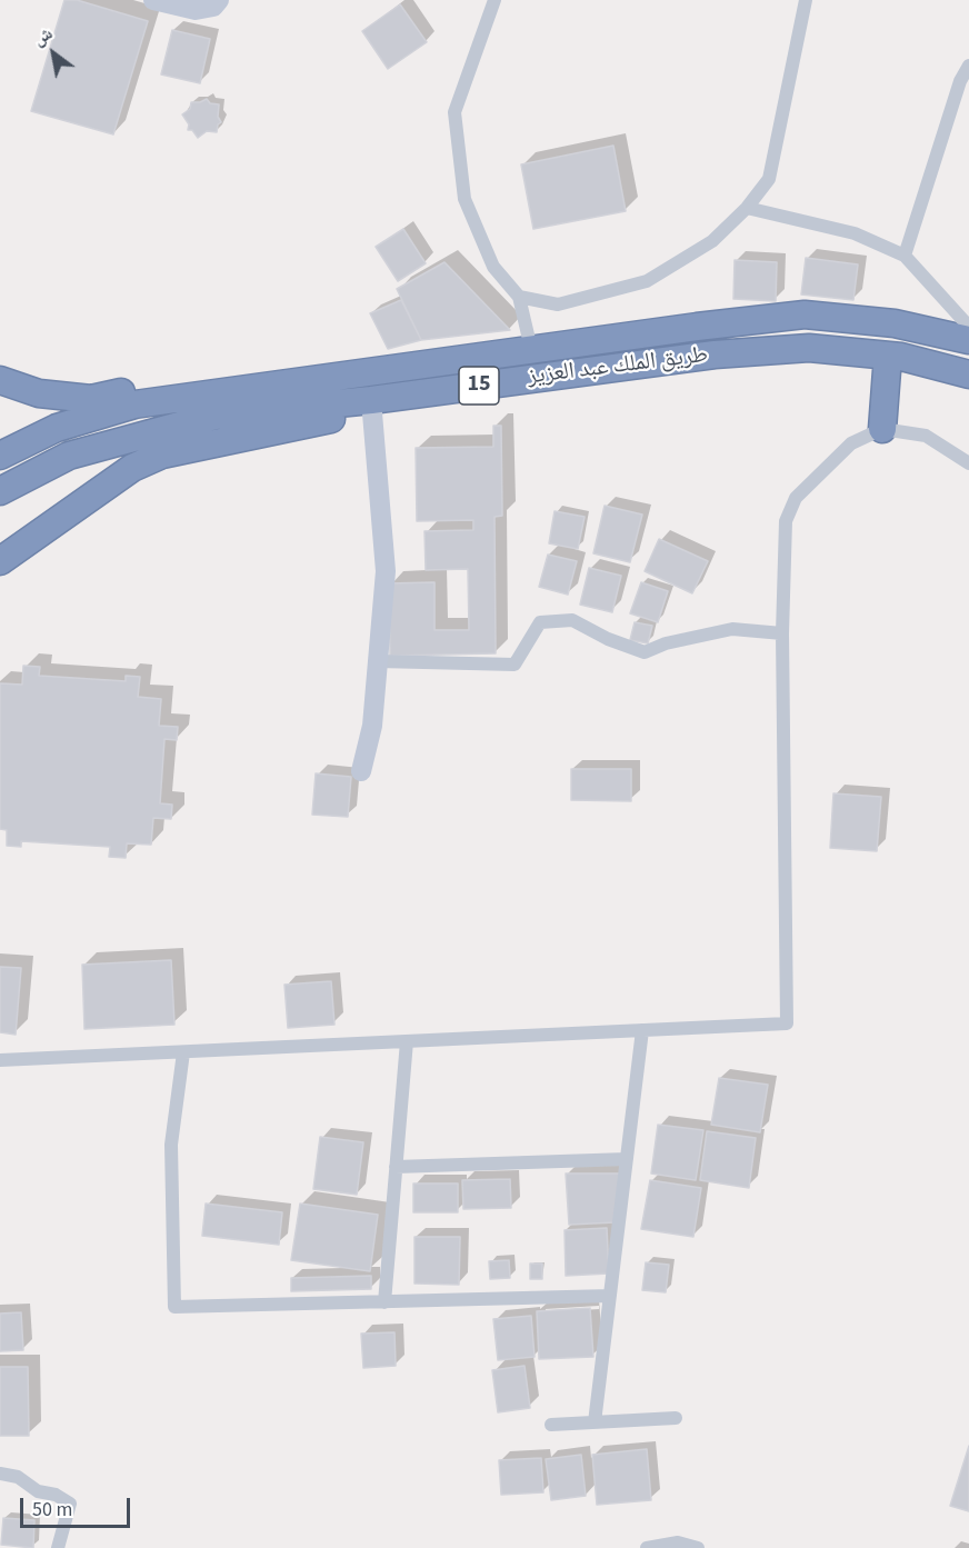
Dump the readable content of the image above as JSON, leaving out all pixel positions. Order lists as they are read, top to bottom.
{
  "streets": {
    "highway": ["طريق الملك عبد العزيز", "15"]
  },
  "scale_bar": "50 m",
  "north": "top left"
}
